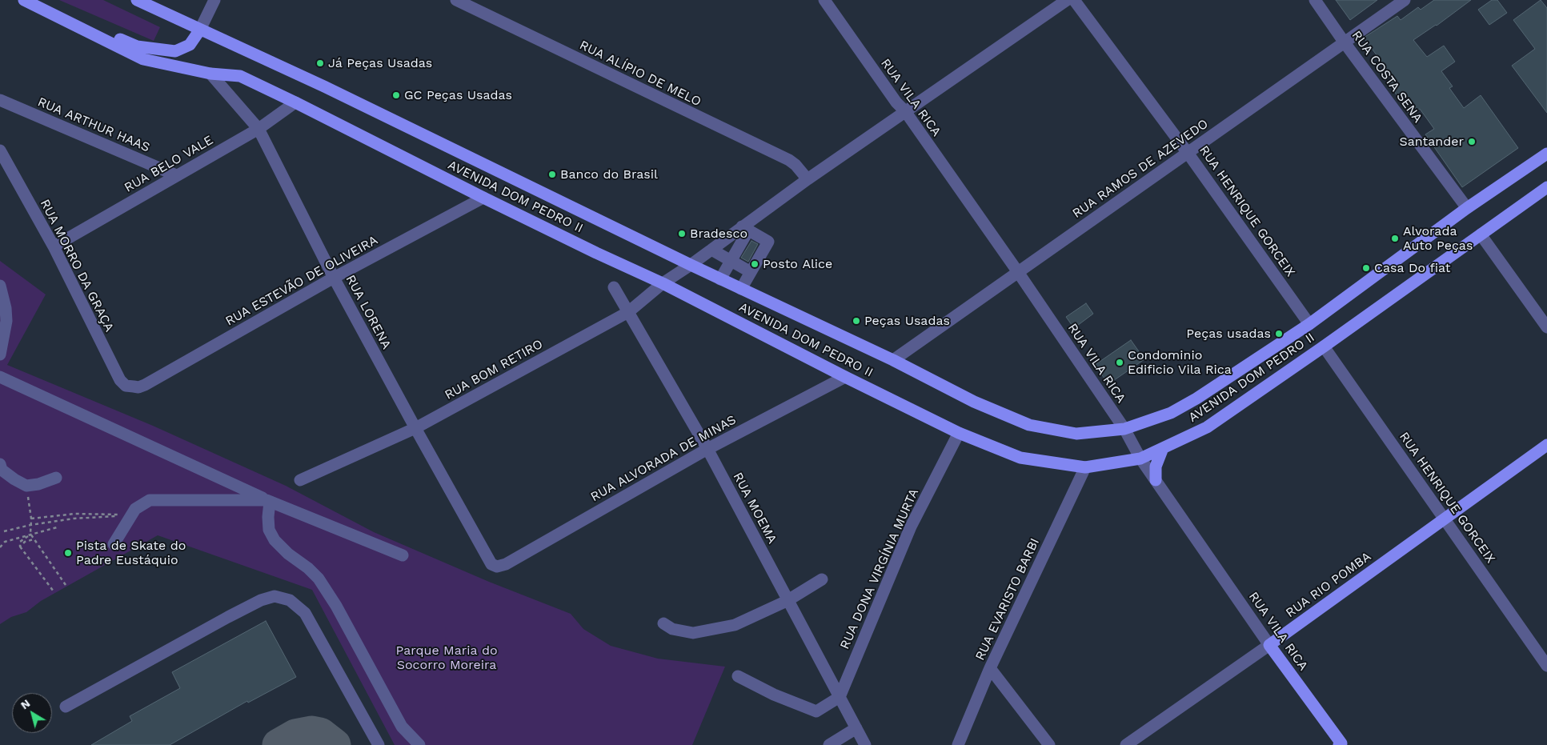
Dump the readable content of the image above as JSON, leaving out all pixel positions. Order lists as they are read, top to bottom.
{
  "streets": {
    "main road": ["RUA VILA RICA", "AVENIDA DOM PEDRO II", "RUA RIO POMBA"],
    "street": [
      "RUA ALÍPIO DE MELO",
      "RUA COSTA SENA",
      "RUA ARTHUR HAAS",
      "RUA BELO VALE",
      "RUA RAMOS DE AZEVEDO",
      "RUA HENRIQUE GORCEIX",
      "RUA MORRO DA GRAÇA",
      "RUA ESTEVÃO DE OLIVEIRA",
      "RUA LORENA",
      "RUA BOM RETIRO",
      "RUA ALVORADA DE MINAS",
      "RUA MOEMA",
      "RUA DONA VIRGÍNIA MURTA",
      "RUA EVARISTO BARBI"
    ]
  },
  "crossings": [
    ["RUA ALÍPIO DE MELO", "RUA BOM RETIRO"],
    ["RUA COSTA SENA", "RUA RAMOS DE AZEVEDO"],
    ["RUA COSTA SENA", "AVENIDA DOM PEDRO II"],
    ["RUA VILA RICA", "RUA RAMOS DE AZEVEDO"],
    ["RUA VILA RICA", "AVENIDA DOM PEDRO II"],
    ["RUA VILA RICA", "RUA BOM RETIRO"],
    ["RUA VILA RICA", "RUA RIO POMBA"],
    ["RUA ARTHUR HAAS", "RUA BELO VALE"],
    ["RUA BELO VALE", "AVENIDA DOM PEDRO II"],
    ["RUA BELO VALE", "RUA MORRO DA GRAÇA"],
    ["RUA BELO VALE", "RUA LORENA"],
    ["RUA RAMOS DE AZEVEDO", "AVENIDA DOM PEDRO II"],
    ["RUA RAMOS DE AZEVEDO", "RUA HENRIQUE GORCEIX"],
    ["AVENIDA DOM PEDRO II", "RUA HENRIQUE GORCEIX"],
    ["AVENIDA DOM PEDRO II", "RUA ESTEVÃO DE OLIVEIRA"],
    ["AVENIDA DOM PEDRO II", "RUA LORENA"],
    ["AVENIDA DOM PEDRO II", "RUA BOM RETIRO"],
    ["AVENIDA DOM PEDRO II", "RUA ALVORADA DE MINAS"],
    ["AVENIDA DOM PEDRO II", "RUA DONA VIRGÍNIA MURTA"],
    ["AVENIDA DOM PEDRO II", "RUA EVARISTO BARBI"],
    ["RUA HENRIQUE GORCEIX", "RUA RIO POMBA"],
    ["RUA MORRO DA GRAÇA", "RUA ESTEVÃO DE OLIVEIRA"],
    ["RUA ESTEVÃO DE OLIVEIRA", "RUA LORENA"],
    ["RUA LORENA", "RUA BOM RETIRO"],
    ["RUA LORENA", "RUA ALVORADA DE MINAS"],
    ["RUA BOM RETIRO", "RUA MOEMA"],
    ["RUA ALVORADA DE MINAS", "RUA MOEMA"],
    ["RUA MOEMA", "RUA DONA VIRGÍNIA MURTA"]
  ],
  "parks": ["Parque Maria do Socorro Moreira"],
  "places": [
    "Já Peças Usadas",
    "GC Peças Usadas",
    "Santander",
    "Banco do Brasil",
    "Bradesco",
    "Alvorada Auto Peças",
    "Posto Alice",
    "Casa Do fiat",
    "Peças Usadas",
    "Peças usadas",
    "Condominio Edificio Vila Rica",
    "Pista de Skate do Padre Eustáquio"
  ],
  "north": "top left"
}
